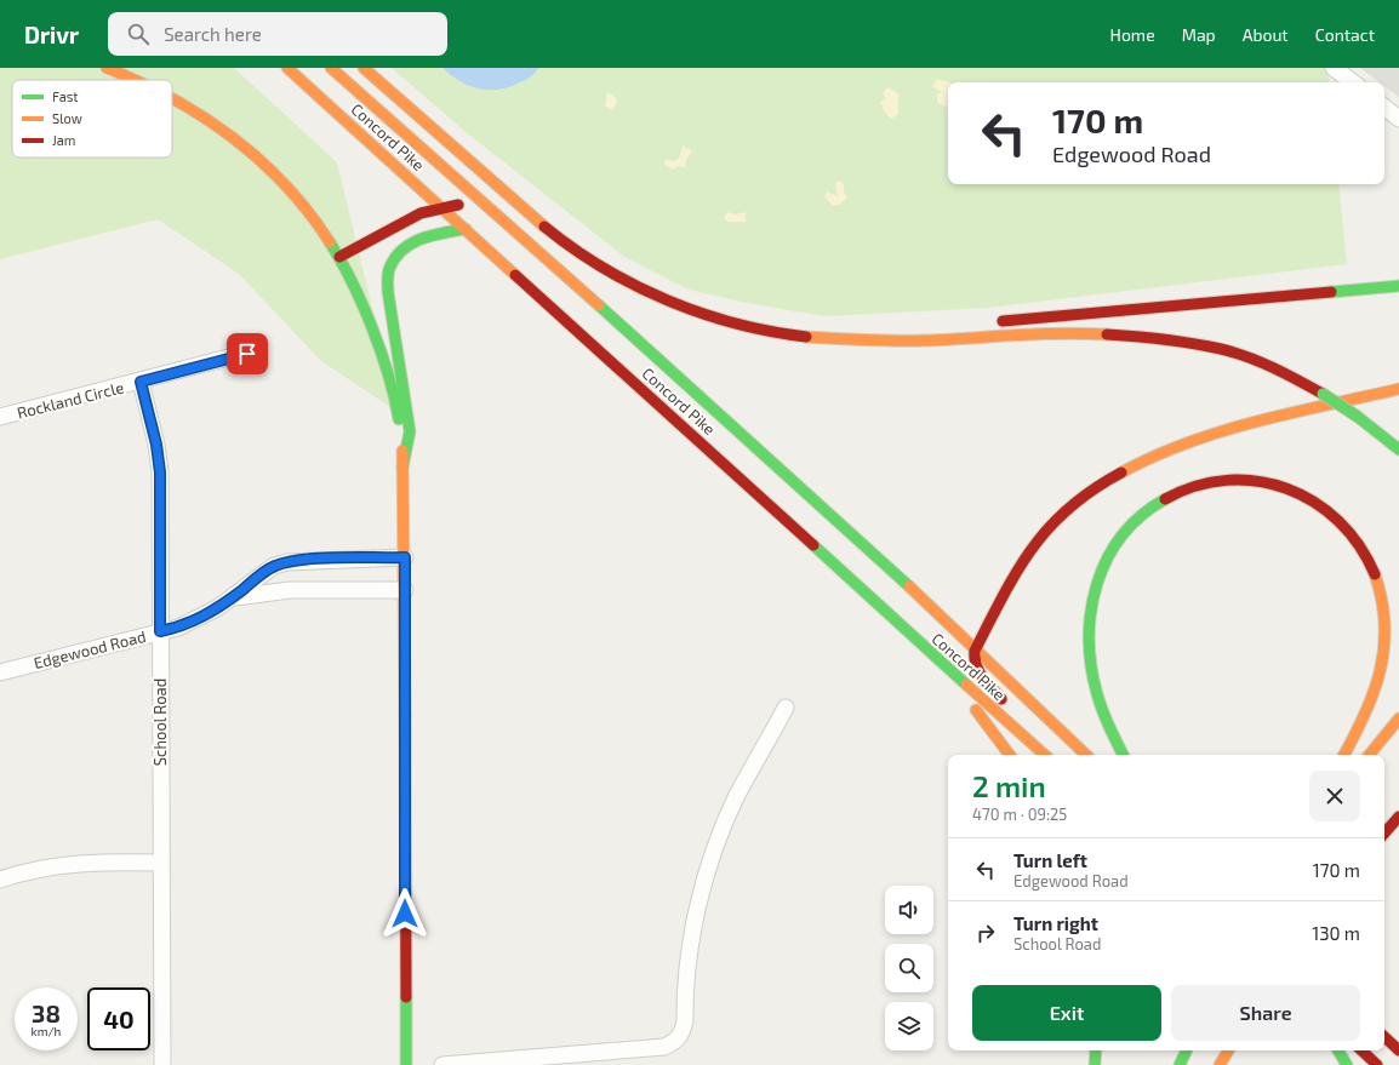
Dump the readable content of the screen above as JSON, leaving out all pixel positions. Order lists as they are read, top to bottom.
{
  "streets": {
    "main road": ["Concord Pike"],
    "street": ["Rockland Circle", "Edgewood Road", "School Road"]
  },
  "crossings": [
    ["Rockland Circle", "School Road"],
    ["Edgewood Road", "School Road"]
  ],
  "legend": ["Fast", "Slow", "Jam"],
  "page": {
    "header": "Drivr",
    "search": "Search here",
    "nav": [
      "Home",
      "Map",
      "About",
      "Contact"
    ],
    "turn": ["170 m", "Edgewood Road"],
    "heading": ["2 min", "470 m · 09:25"],
    "list": [
      {
        "name": "Turn left",
        "note": "Edgewood Road",
        "value": "170 m"
      },
      {
        "name": "Turn right",
        "note": "School Road",
        "value": "130 m"
      }
    ],
    "buttons": ["Exit", "Share"],
    "speed": "38 km/h",
    "limit": "40"
  }
}
